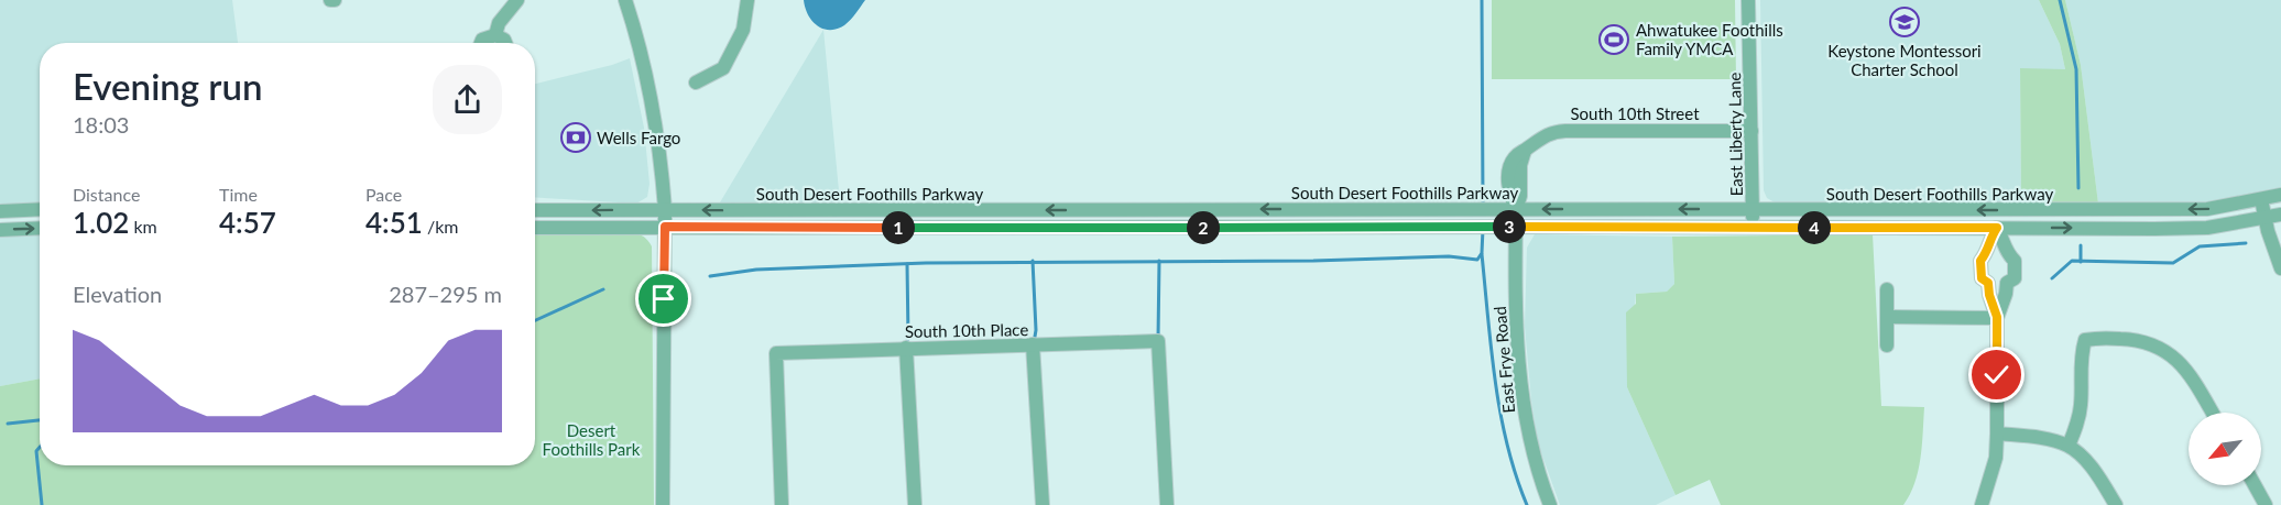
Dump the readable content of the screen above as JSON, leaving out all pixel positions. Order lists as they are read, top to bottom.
{
  "streets": {
    "street": [
      "South 10th Street",
      "East Liberty Lane",
      "South Desert Foothills Parkway",
      "South 10th Place",
      "East Frye Road"
    ]
  },
  "crossings": [
    ["South 10th Street", "East Liberty Lane"],
    ["South 10th Street", "East Frye Road"],
    ["East Liberty Lane", "South Desert Foothills Parkway"],
    ["South Desert Foothills Parkway", "East Frye Road"]
  ],
  "parks": ["Desert Foothills Park"],
  "places": {
    "school or university": ["Keystone Montessori Charter School"],
    "sports": ["Ahwatukee Foothills Family YMCA"],
    "bank": ["Wells Fargo"]
  },
  "north": "bottom left",
  "page": {
    "heading": ["Evening run", "18:03"],
    "stats": [
      ["Distance", "1.02 km"],
      ["Time", "4:57"],
      ["Pace", "4:51 /km"]
    ],
    "pins": [
      "3",
      "1",
      "2",
      "4"
    ],
    "chart": ["Elevation", "287–295 m"]
  }
}
